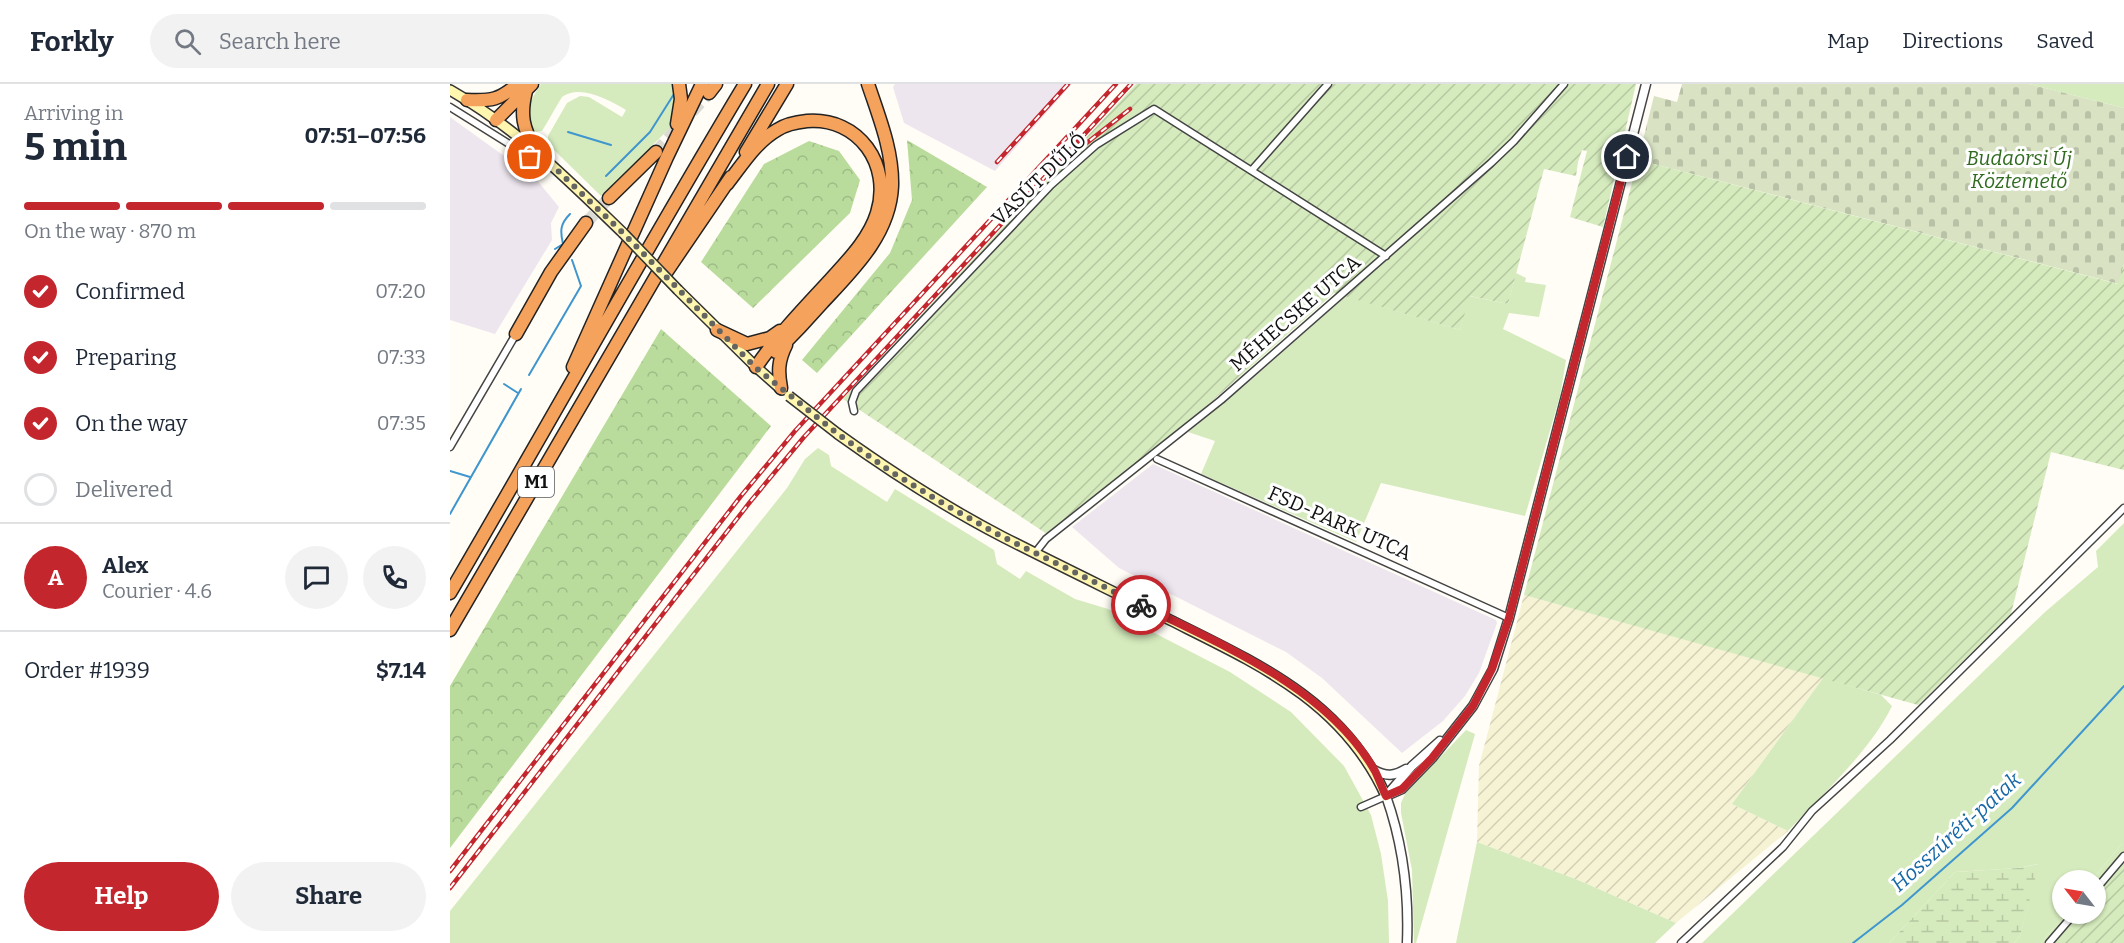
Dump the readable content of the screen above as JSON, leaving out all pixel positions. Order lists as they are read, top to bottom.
{
  "streets": {
    "highway": ["M1"],
    "street": ["VASÚT DŰLŐ", "MÉHECSKE UTCA", "FSD-PARK UTCA"]
  },
  "crossings": [
    ["VASÚT DŰLŐ", "MÉHECSKE UTCA"]
  ],
  "water": ["Hosszúréti-patak"],
  "parks": ["Budaörsi Új Köztemető"],
  "north": "top left",
  "page": {
    "header": "Forkly",
    "search": "Search here",
    "nav": ["Map", "Directions", "Saved"],
    "heading": ["5 min", "Arriving in", "07:51–07:56"],
    "panel": [
      "Alex",
      "Courier · 4.6",
      "Order #1939",
      "$7.14"
    ],
    "bar": "On the way · 870 m",
    "list": [
      ["Confirmed", "07:20"],
      ["Preparing", "07:33"],
      ["On the way", "07:35"],
      "Delivered"
    ],
    "round": "A",
    "buttons": ["Help", "Share"]
  }
}
